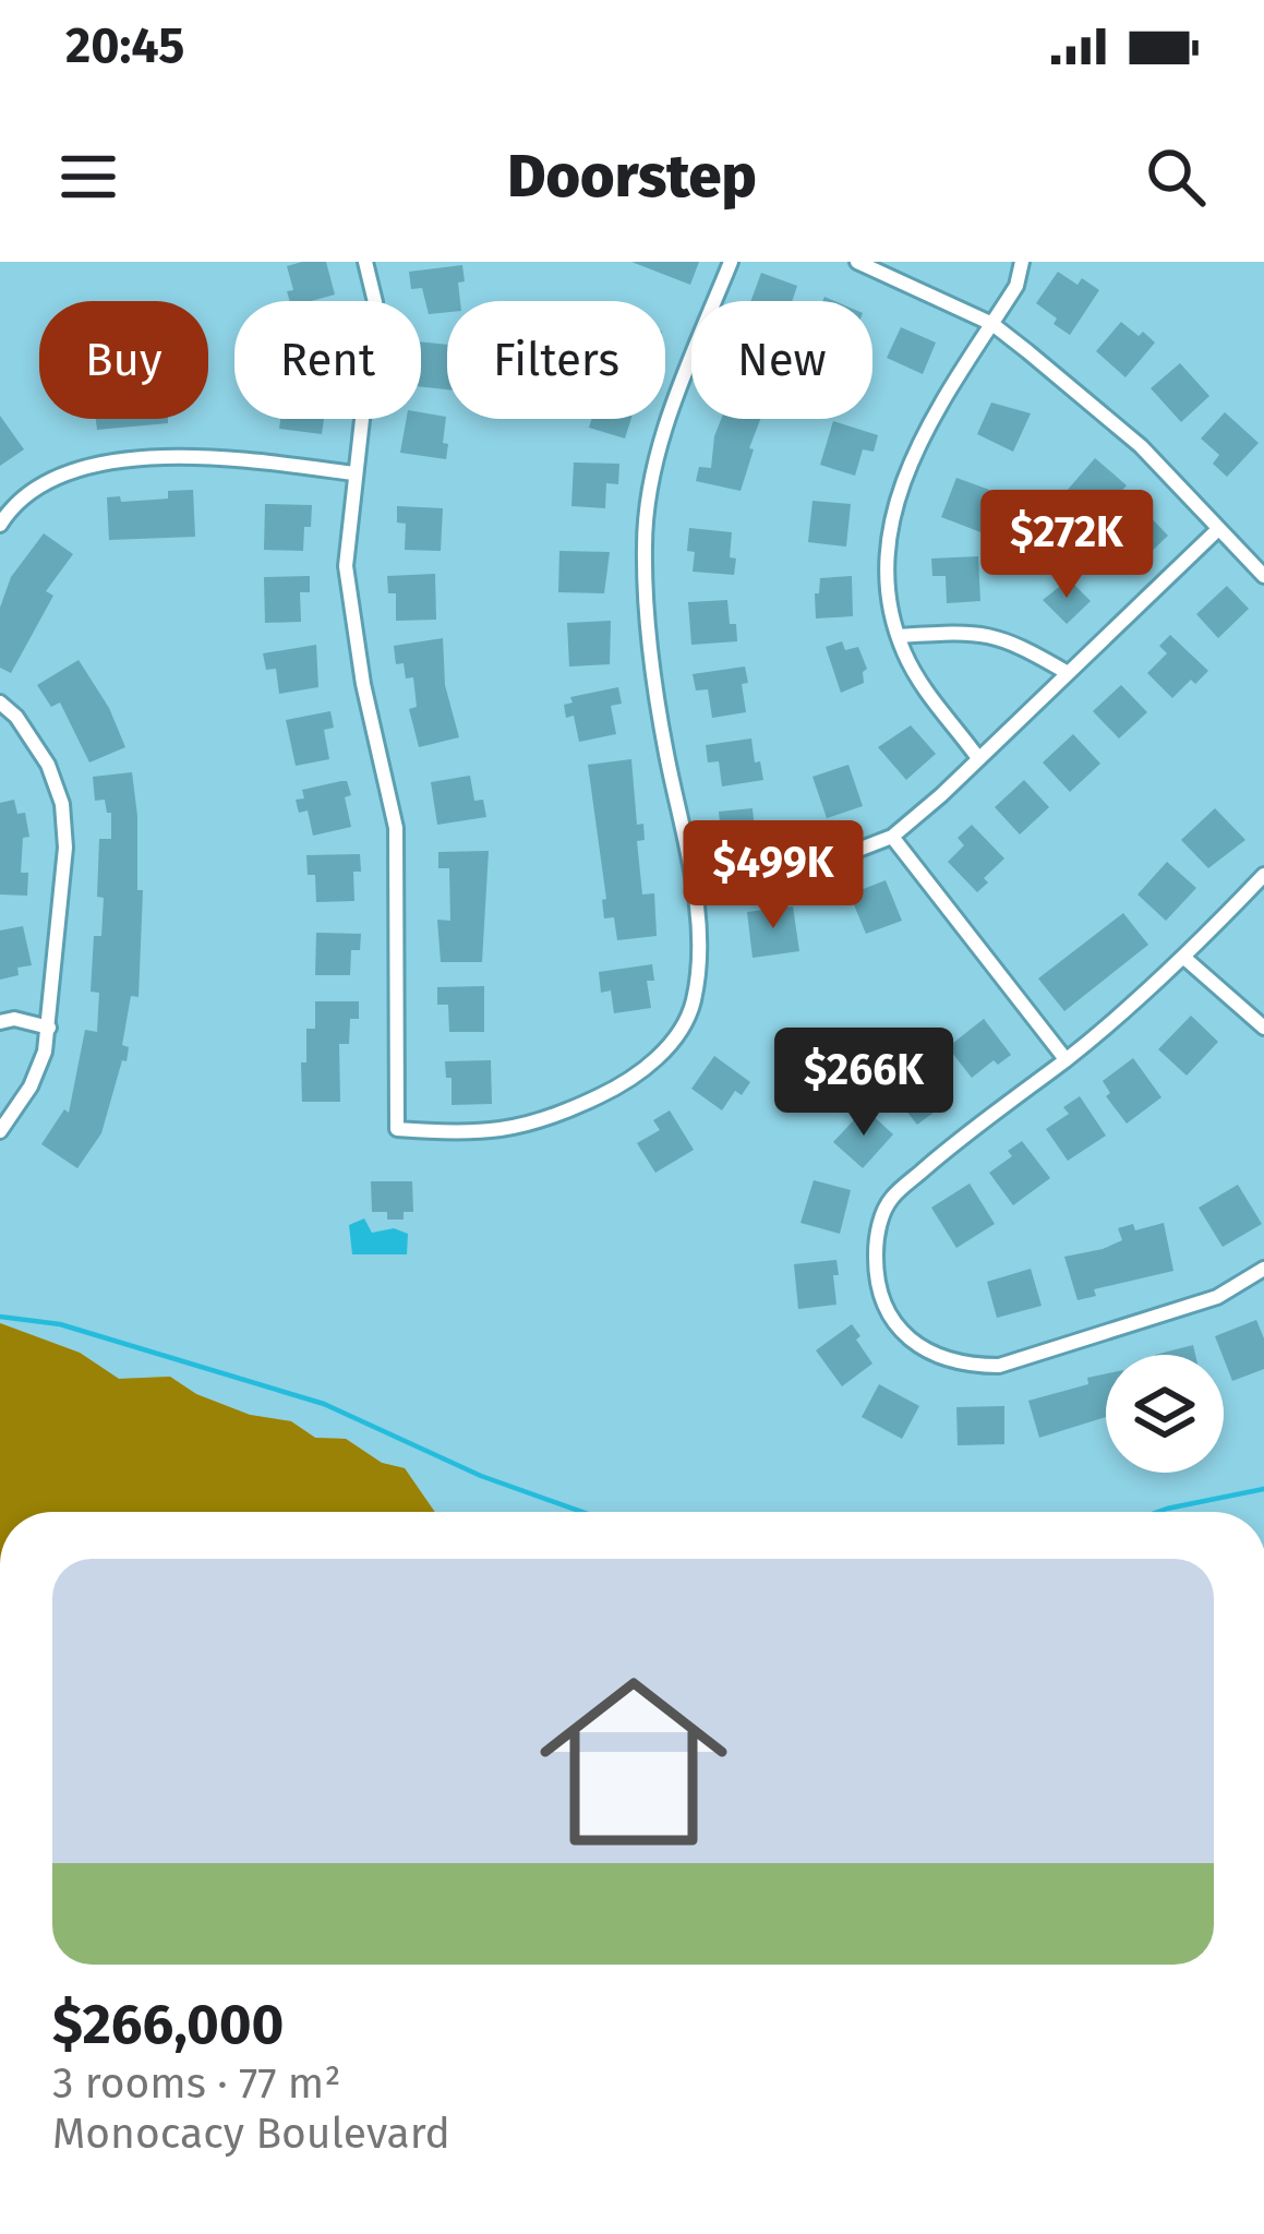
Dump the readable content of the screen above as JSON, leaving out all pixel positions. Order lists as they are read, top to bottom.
{
  "page": {
    "status": "20:45",
    "header": "Doorstep",
    "chip": [
      "Buy",
      "Rent",
      "Filters",
      "New"
    ],
    "price": ["$272K", "$499K", "$266K"],
    "list": [
      {
        "name": "$266,000",
        "note": "3 rooms · 77 m² · Monocacy Boulevard"
      }
    ]
  }
}
